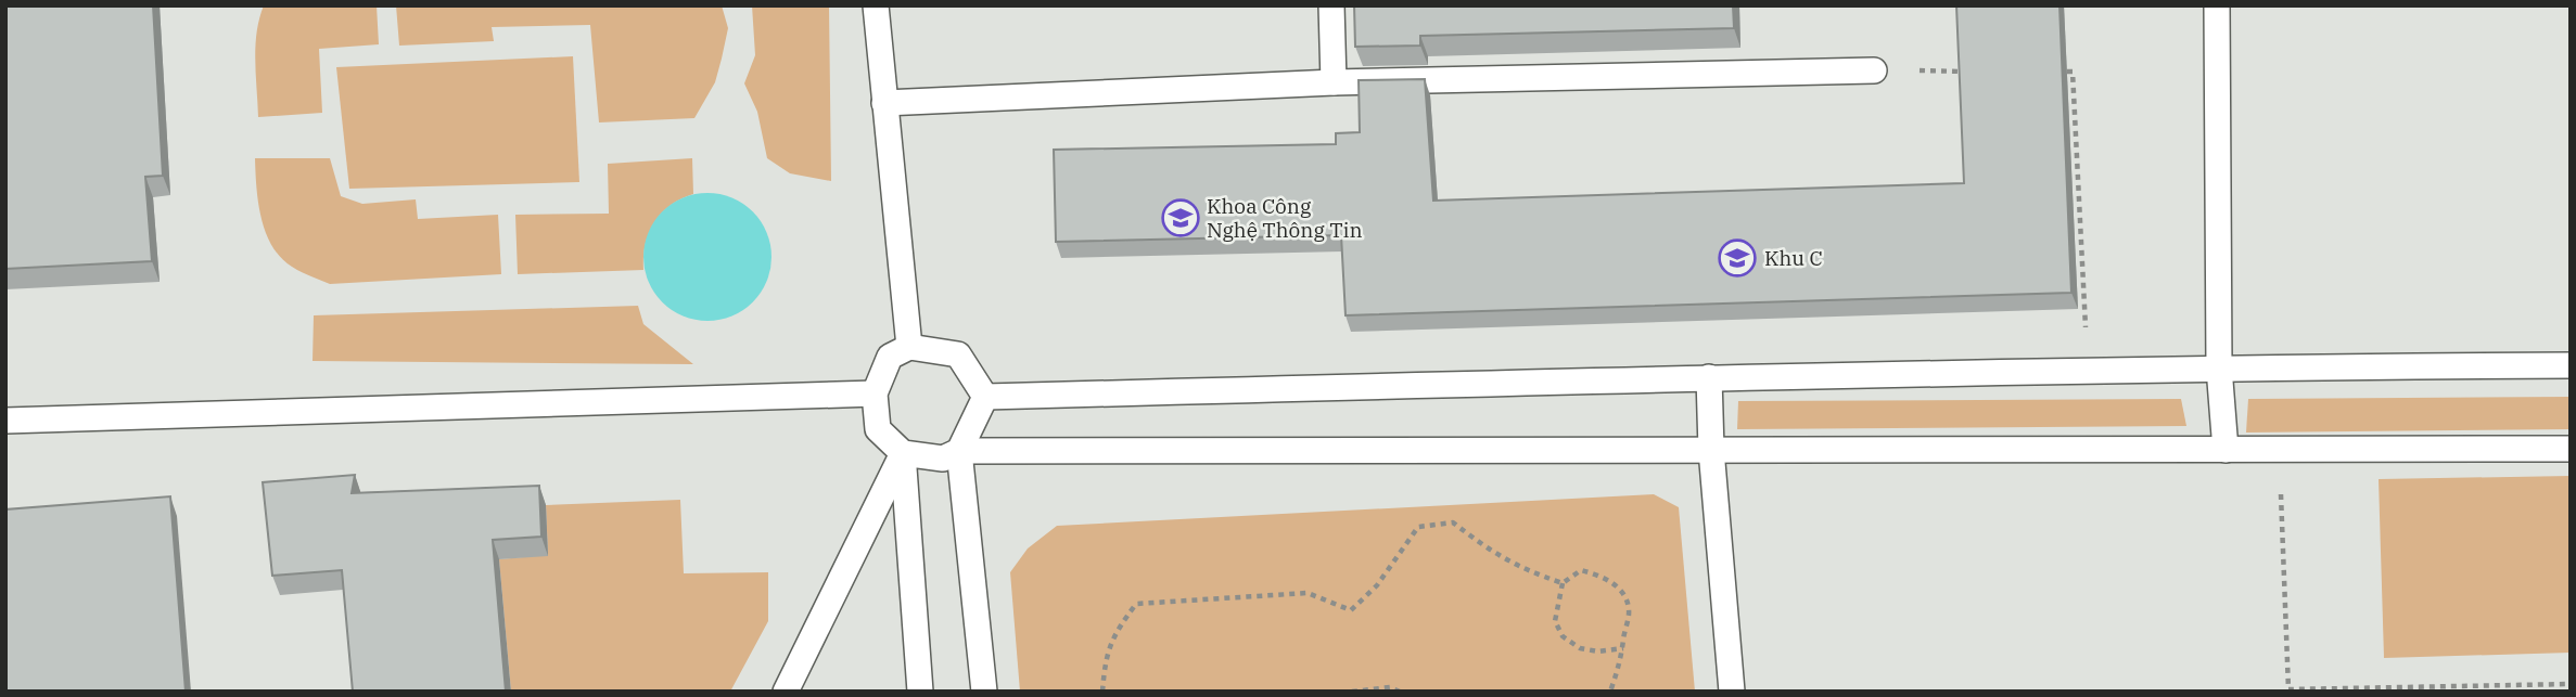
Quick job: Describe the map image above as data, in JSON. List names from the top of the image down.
{
  "places": {
    "school or university": ["Khoa Công Nghệ Thông Tin", "Khu C"]
  }
}
